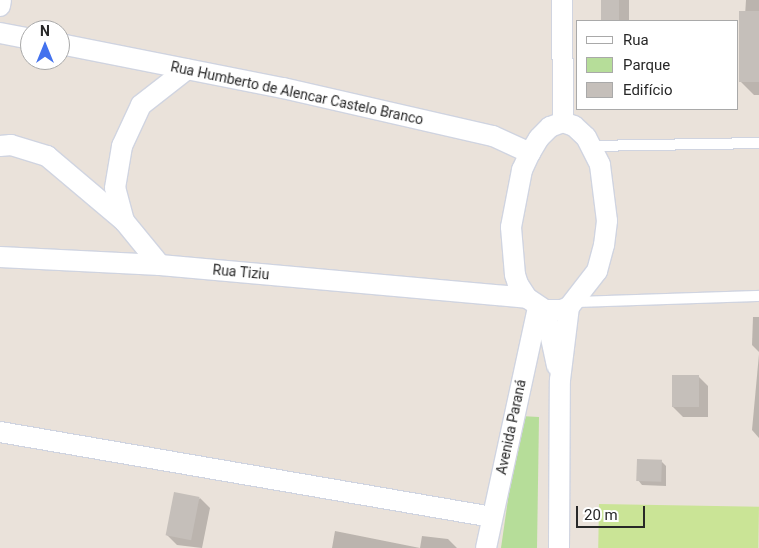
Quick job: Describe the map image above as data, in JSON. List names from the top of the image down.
{
  "streets": {
    "street": ["Rua Humberto de Alencar Castelo Branco", "Rua Tiziu", "Avenida Paraná"]
  },
  "crossings": [
    ["Rua Tiziu", "Avenida Paraná"]
  ],
  "legend": ["Rua", "Parque", "Edifício"],
  "scale_bar": "20 m",
  "north": "top"
}
